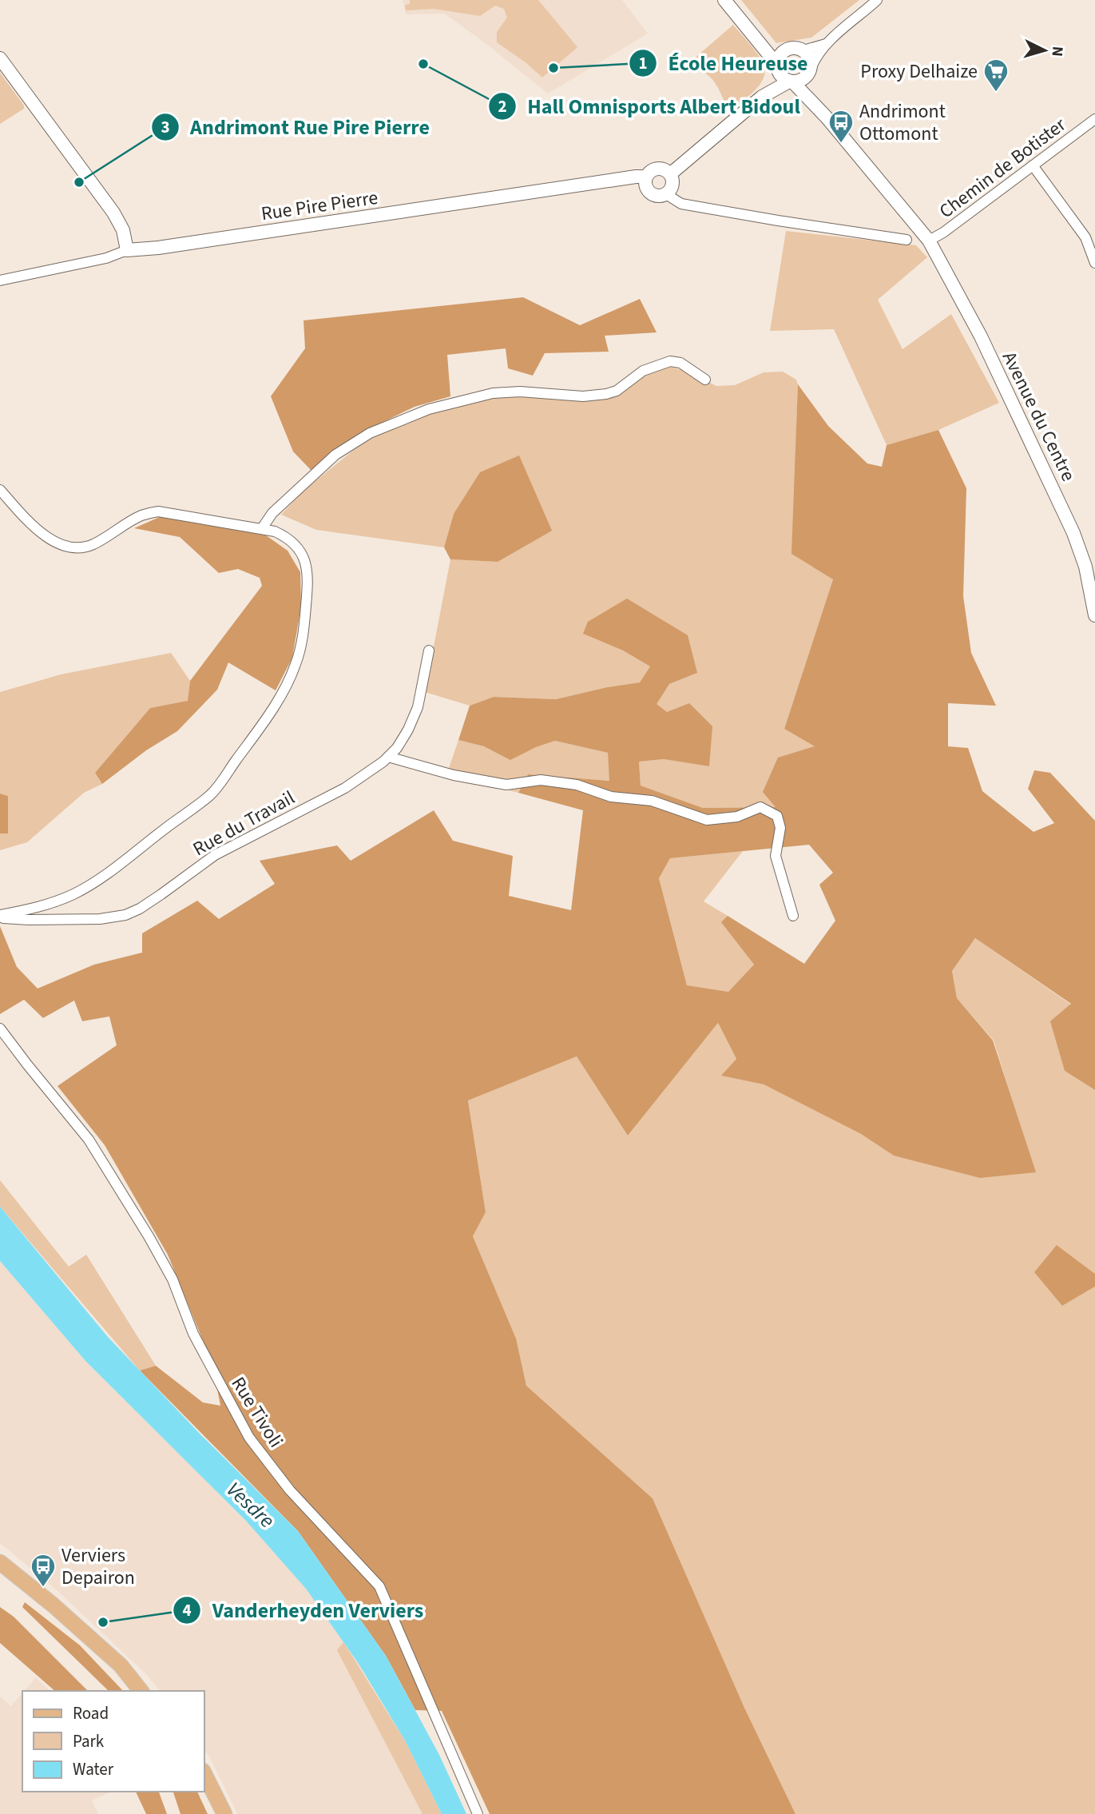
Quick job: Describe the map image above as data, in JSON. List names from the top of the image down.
{
  "streets": {
    "street": [
      "Chemin de Botister",
      "Rue Pire Pierre",
      "Avenue du Centre",
      "Rue du Travail",
      "Rue Tivoli"
    ]
  },
  "crossings": [
    ["Chemin de Botister", "Avenue du Centre"]
  ],
  "water": ["Vesdre"],
  "places": {
    "other": [
      "Hall Omnisports Albert Bidoul",
      "École Heureuse",
      "Andrimont Rue Pire Pierre",
      "Vanderheyden Verviers"
    ],
    "supermarket": ["Proxy Delhaize"],
    "bus stop": ["Andrimont Ottomont", "Verviers Depairon"]
  },
  "legend": ["Road", "Park", "Water"],
  "north": "right"
}
